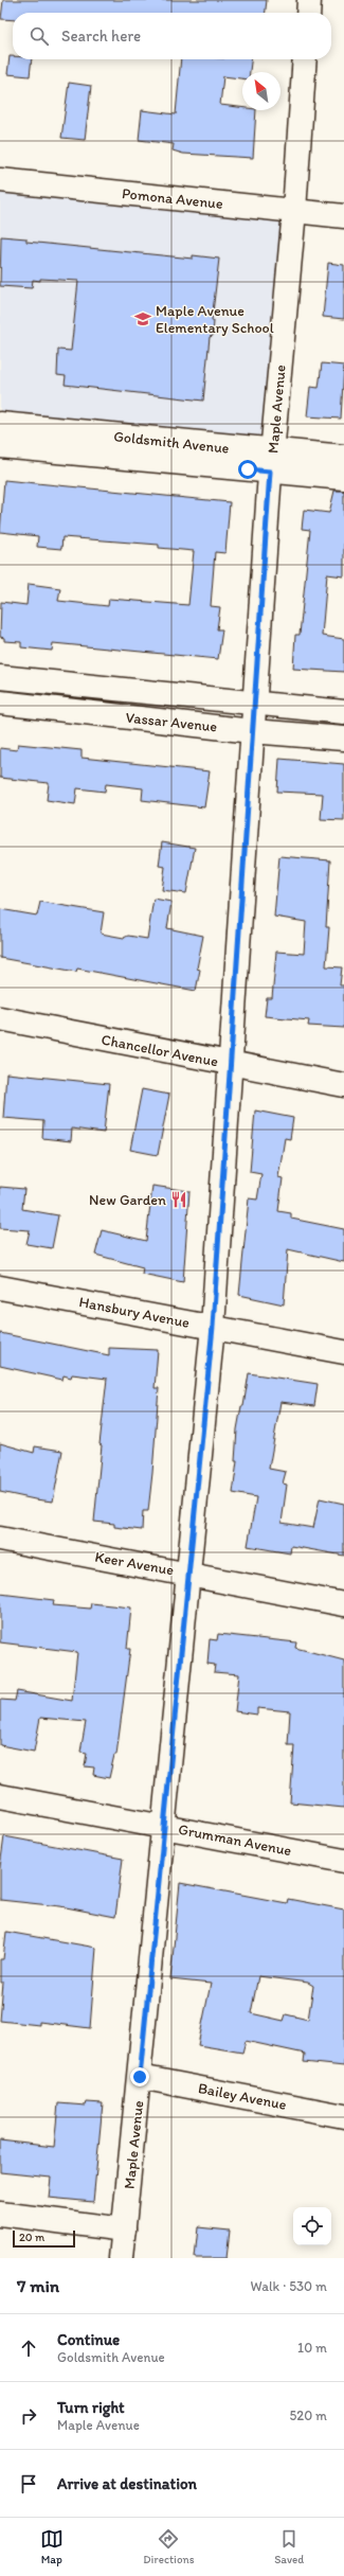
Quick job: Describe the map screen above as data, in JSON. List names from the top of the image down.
{
  "streets": {
    "street": [
      "Pomona Avenue",
      "Maple Avenue",
      "Goldsmith Avenue",
      "Vassar Avenue",
      "Chancellor Avenue",
      "Hansbury Avenue",
      "Keer Avenue",
      "Grumman Avenue",
      "Bailey Avenue"
    ]
  },
  "crossings": [
    ["Pomona Avenue", "Maple Avenue"],
    ["Maple Avenue", "Goldsmith Avenue"],
    ["Maple Avenue", "Vassar Avenue"],
    ["Maple Avenue", "Chancellor Avenue"],
    ["Maple Avenue", "Hansbury Avenue"],
    ["Maple Avenue", "Keer Avenue"],
    ["Maple Avenue", "Grumman Avenue"],
    ["Maple Avenue", "Bailey Avenue"]
  ],
  "places": {
    "school or university": ["Maple Avenue Elementary School"],
    "restaurant": ["New Garden"]
  },
  "scale_bar": "20 m",
  "north": "top left",
  "page": {
    "search": "Search here",
    "scale": "20 m",
    "heading": ["7 min", "Walk · 530 m"],
    "list": [
      ["Continue", "Goldsmith Avenue", "10 m"],
      ["Turn right", "Maple Avenue", "520 m"],
      "Arrive at destination"
    ],
    "nav": ["Map", "Directions", "Saved"]
  }
}
